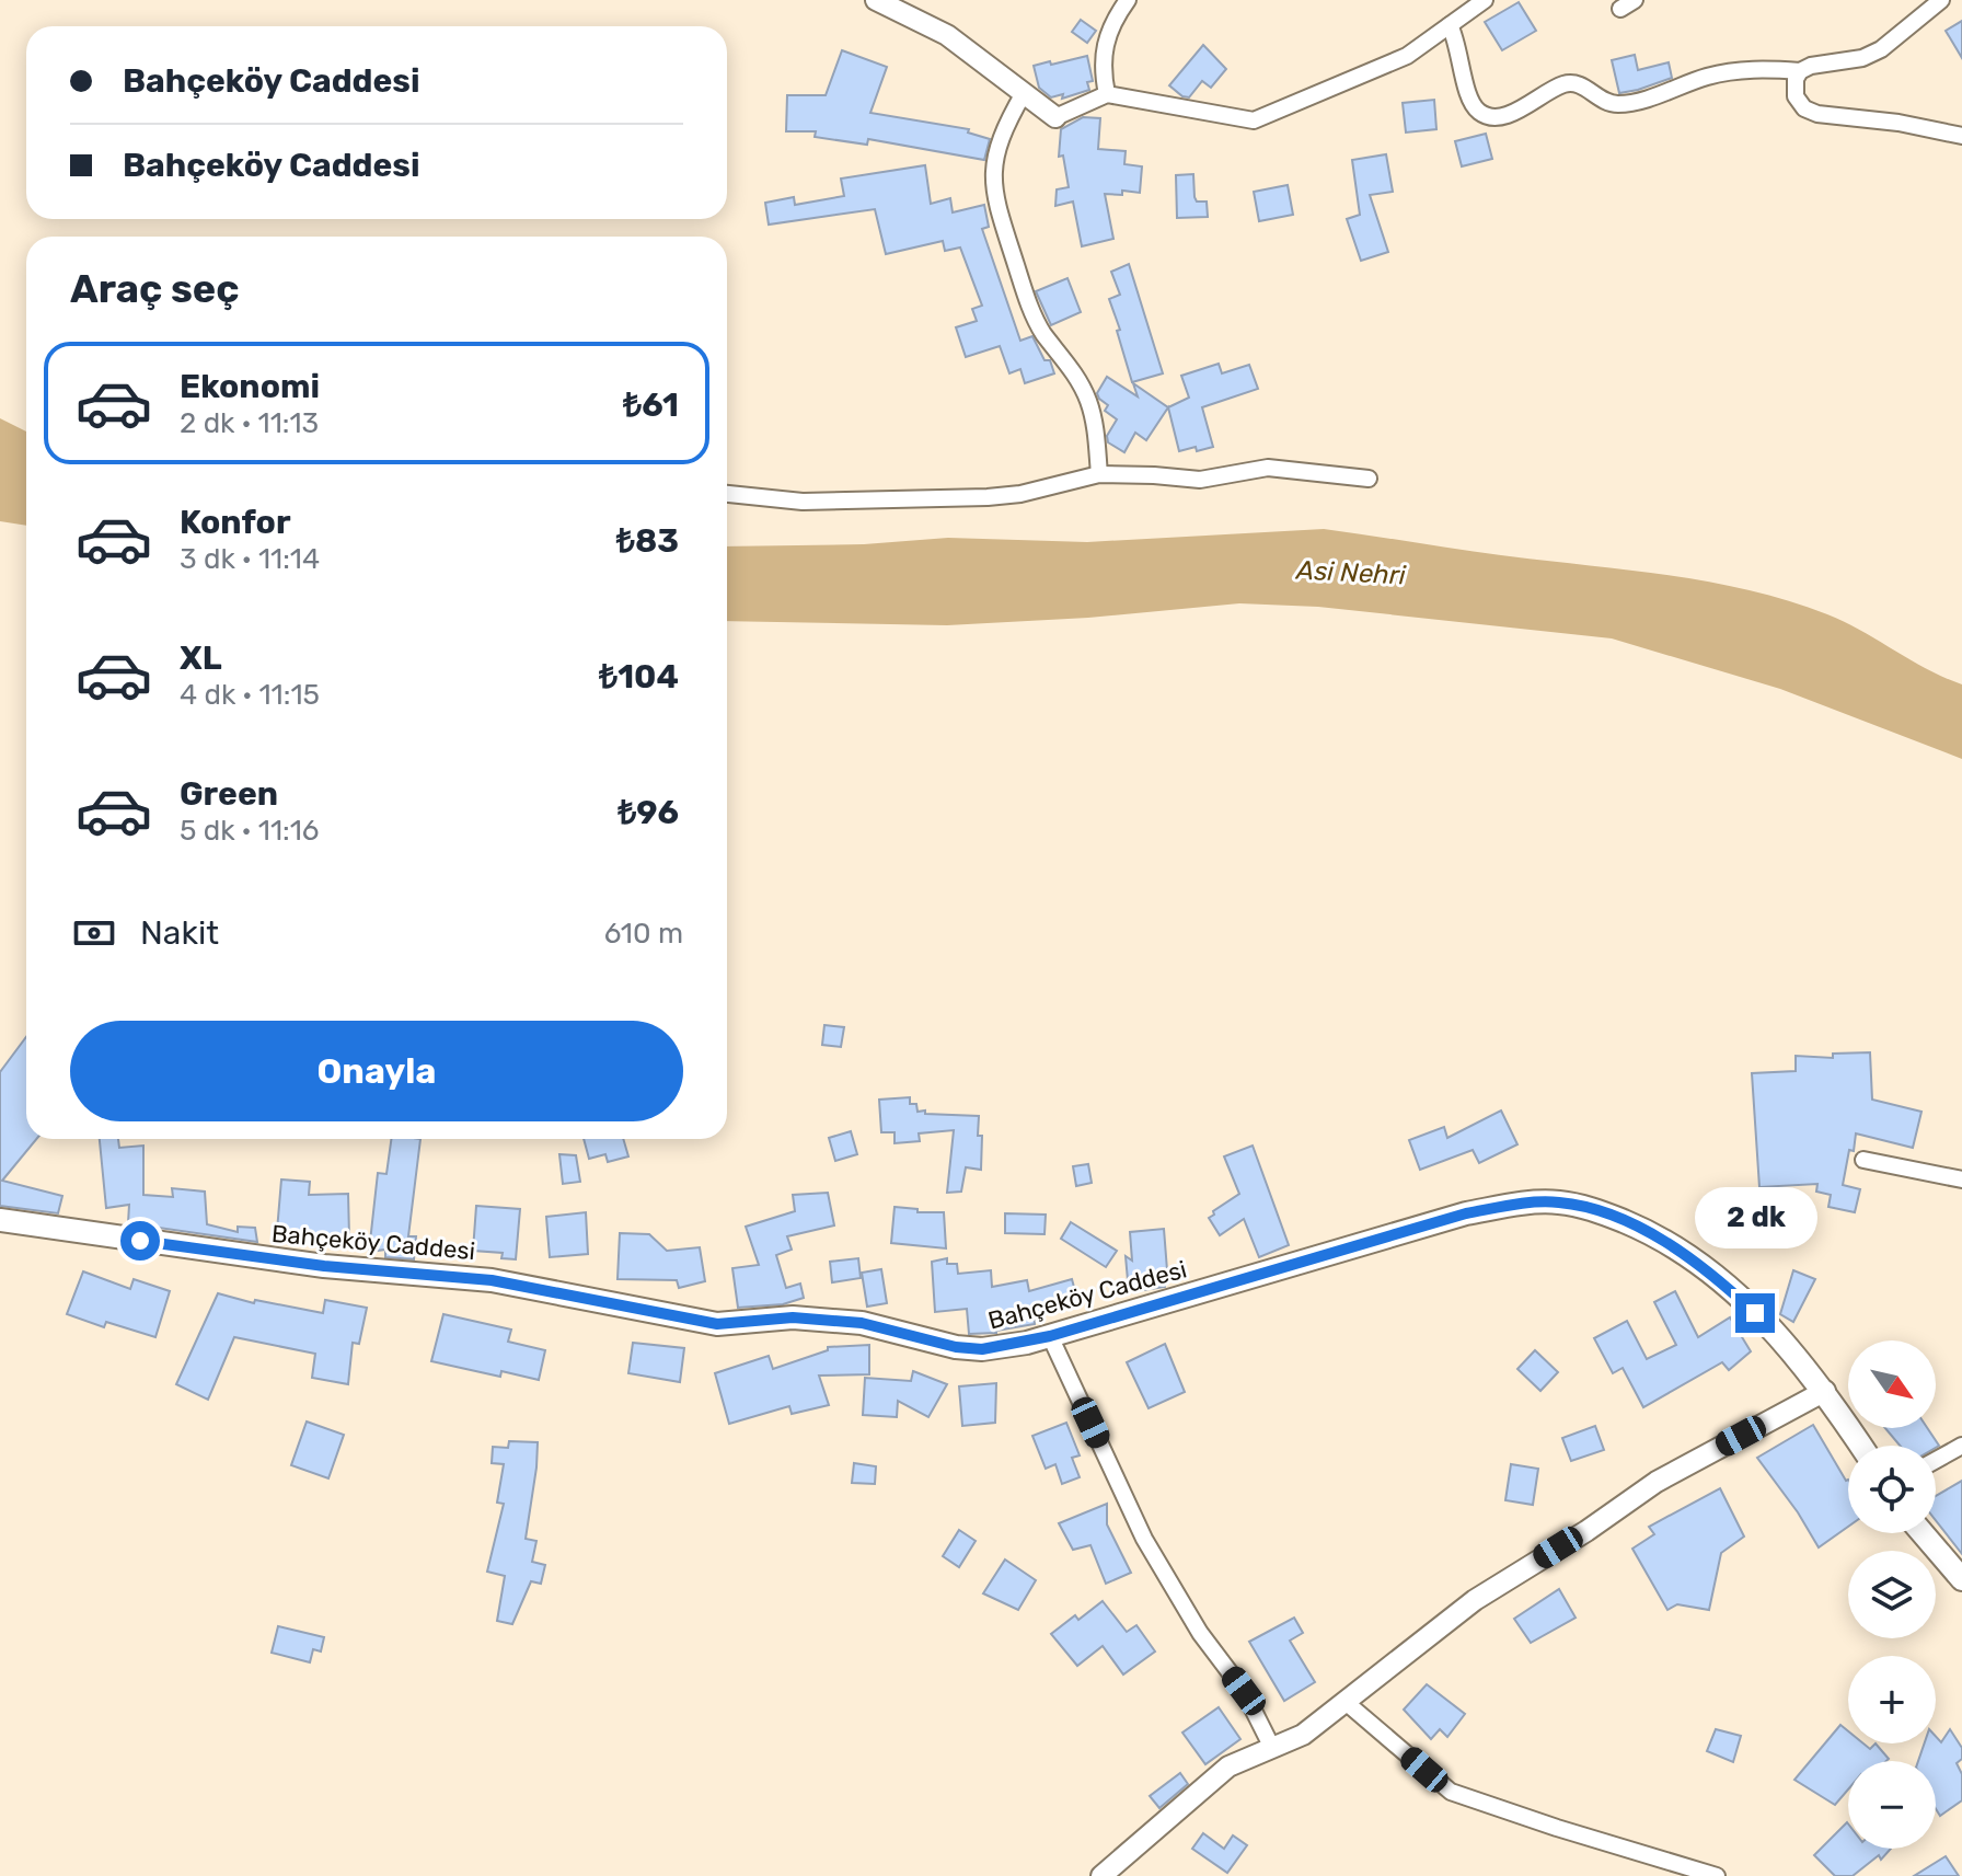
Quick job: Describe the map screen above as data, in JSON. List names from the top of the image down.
{
  "streets": {
    "main road": ["Bahçeköy Caddesi"]
  },
  "water": ["Asi Nehri"],
  "north": "bottom right",
  "page": {
    "banner": ["Bahçeköy Caddesi", "Bahçeköy Caddesi"],
    "heading": "Araç seç",
    "list": [
      {
        "name": "Ekonomi",
        "note": "2 dk · 11:13",
        "value": "₺61"
      },
      {
        "name": "Konfor",
        "note": "3 dk · 11:14",
        "value": "₺83"
      },
      {
        "name": "XL",
        "note": "4 dk · 11:15",
        "value": "₺104"
      },
      {
        "name": "Green",
        "note": "5 dk · 11:16",
        "value": "₺96"
      }
    ],
    "pay": ["Nakit", "610 m"],
    "buttons": "Onayla",
    "bubble": "2 dk",
    "map_buttons": ["+", "−"]
  }
}
